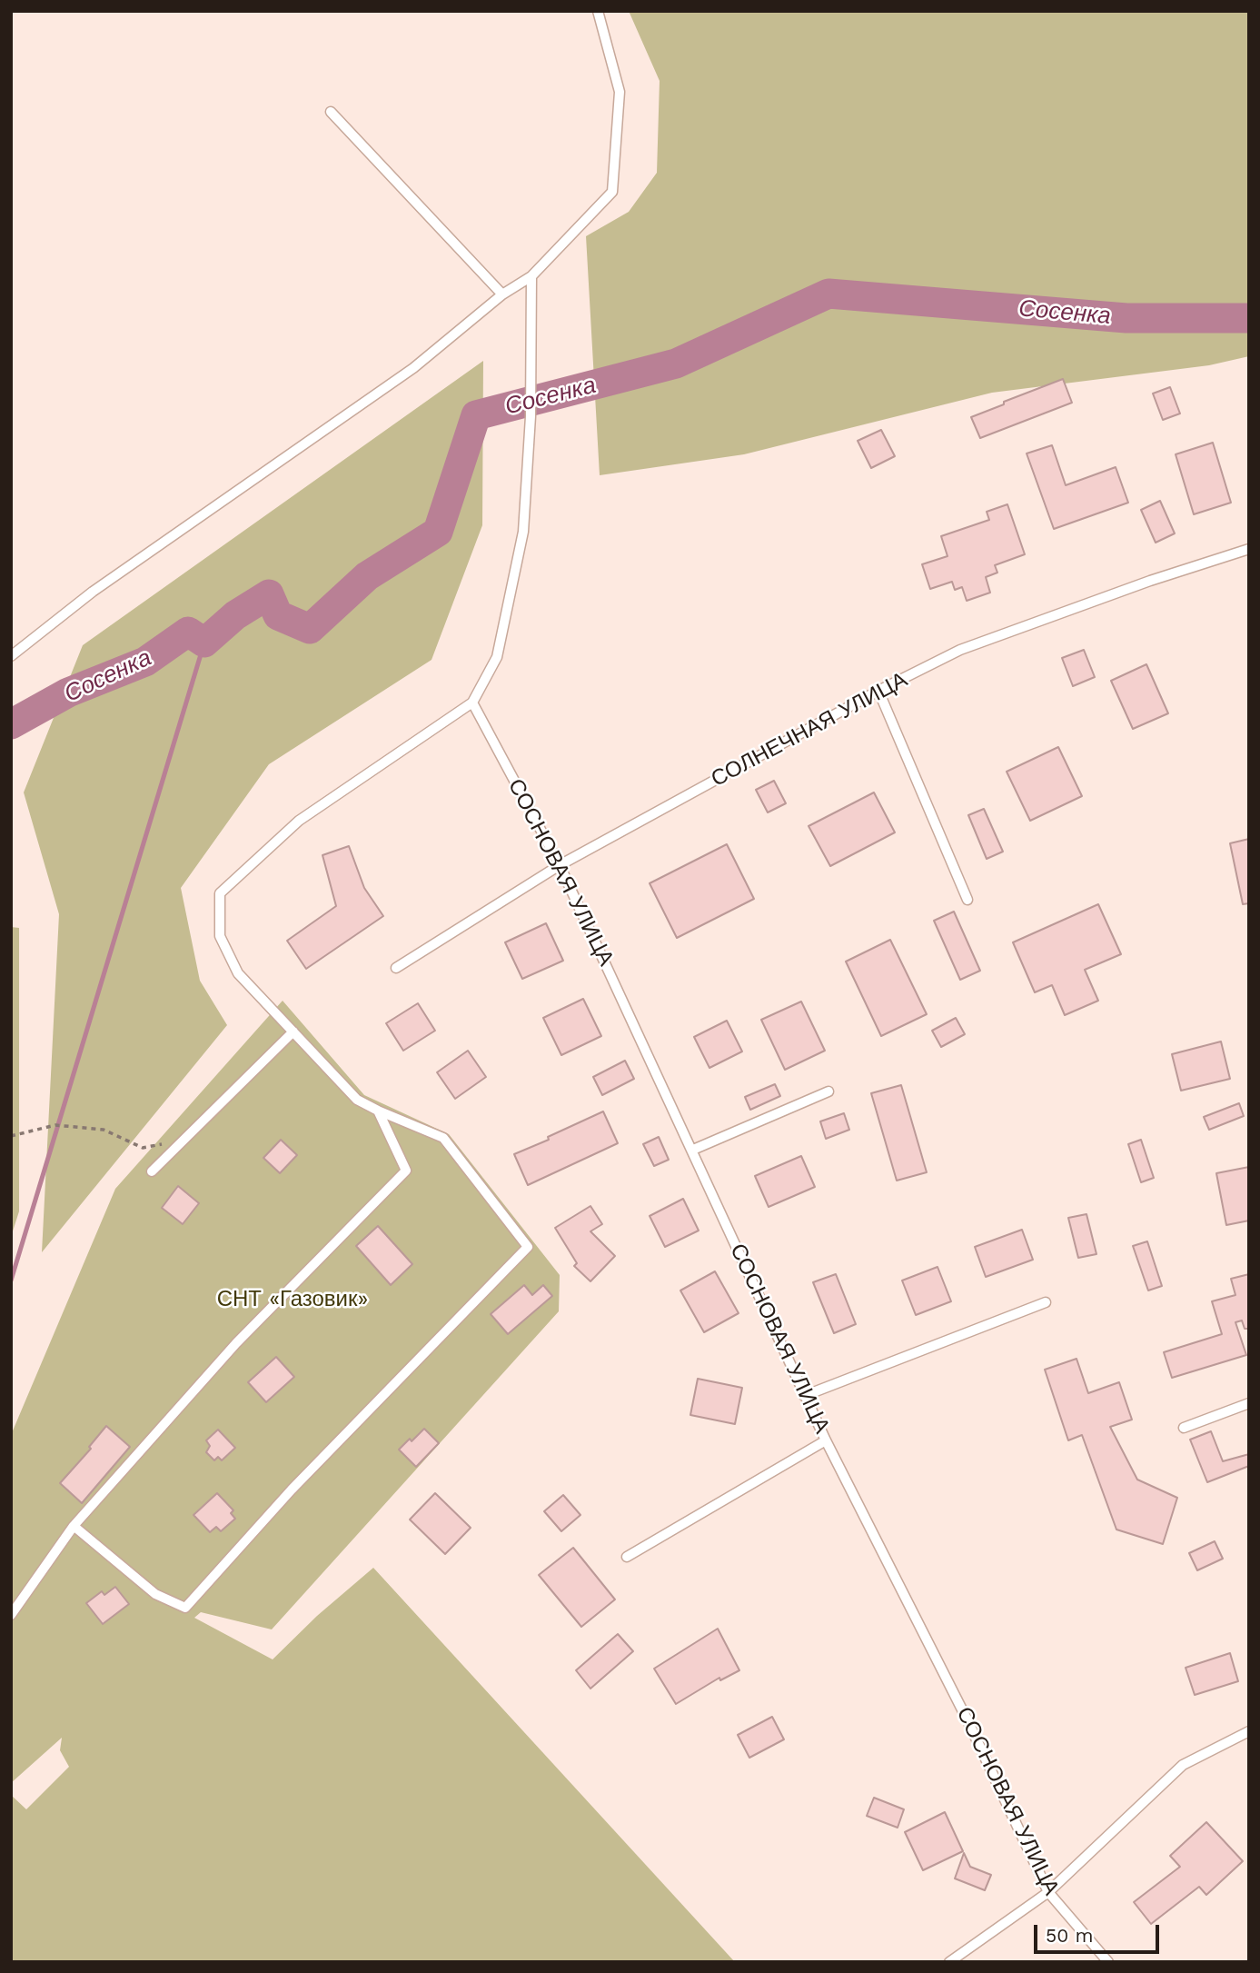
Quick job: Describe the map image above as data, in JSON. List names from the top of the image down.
{
  "streets": {
    "lane": ["СОЛНЕЧНАЯ УЛИЦА", "СОСНОВАЯ УЛИЦА"]
  },
  "crossings": [
    ["СОЛНЕЧНАЯ УЛИЦА", "СОСНОВАЯ УЛИЦА"]
  ],
  "water": ["Сосенка"],
  "parks": ["СНТ «Газовик»"],
  "scale_bar": "50 m"
}
